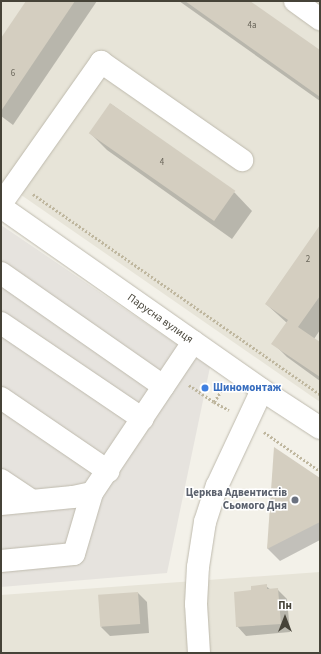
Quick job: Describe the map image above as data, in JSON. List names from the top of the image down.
{
  "streets": {
    "street": ["Парусна вулиця"]
  },
  "places": ["Шиномонтаж", "Церква Адвентистів Сьомого Дня"],
  "house_numbers": [
    "4а",
    "6",
    "4",
    "2"
  ],
  "north": "top"
}
